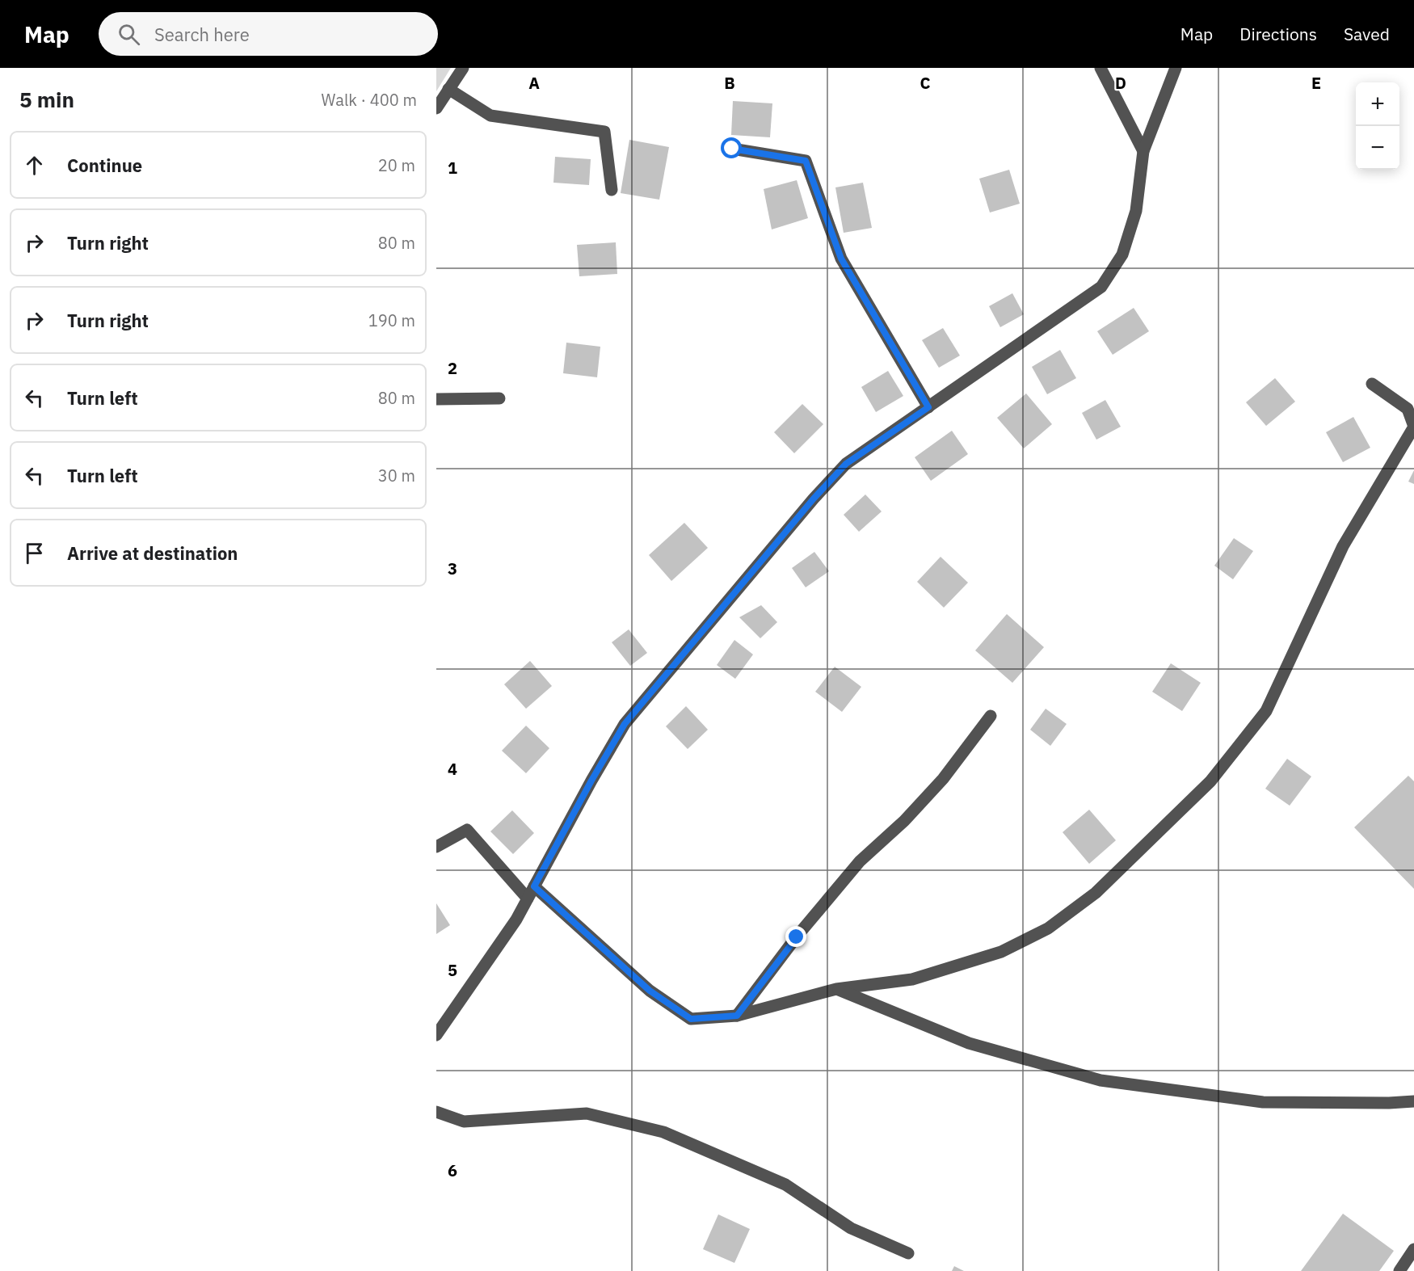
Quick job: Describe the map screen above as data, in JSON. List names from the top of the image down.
{
  "page": {
    "header": "Map",
    "search": "Search here",
    "nav": ["Map", "Directions", "Saved"],
    "heading": ["5 min", "Walk · 400 m"],
    "map_buttons": ["+", "−"],
    "list": [
      ["Continue", "20 m"],
      ["Turn right", "80 m"],
      ["Turn right", "190 m"],
      ["Turn left", "80 m"],
      ["Turn left", "30 m"],
      "Arrive at destination"
    ]
  },
  "grid": {
    "columns": [
      "A",
      "B",
      "C",
      "D",
      "E"
    ],
    "rows": [
      "1",
      "2",
      "3",
      "4",
      "5",
      "6"
    ]
  }
}
